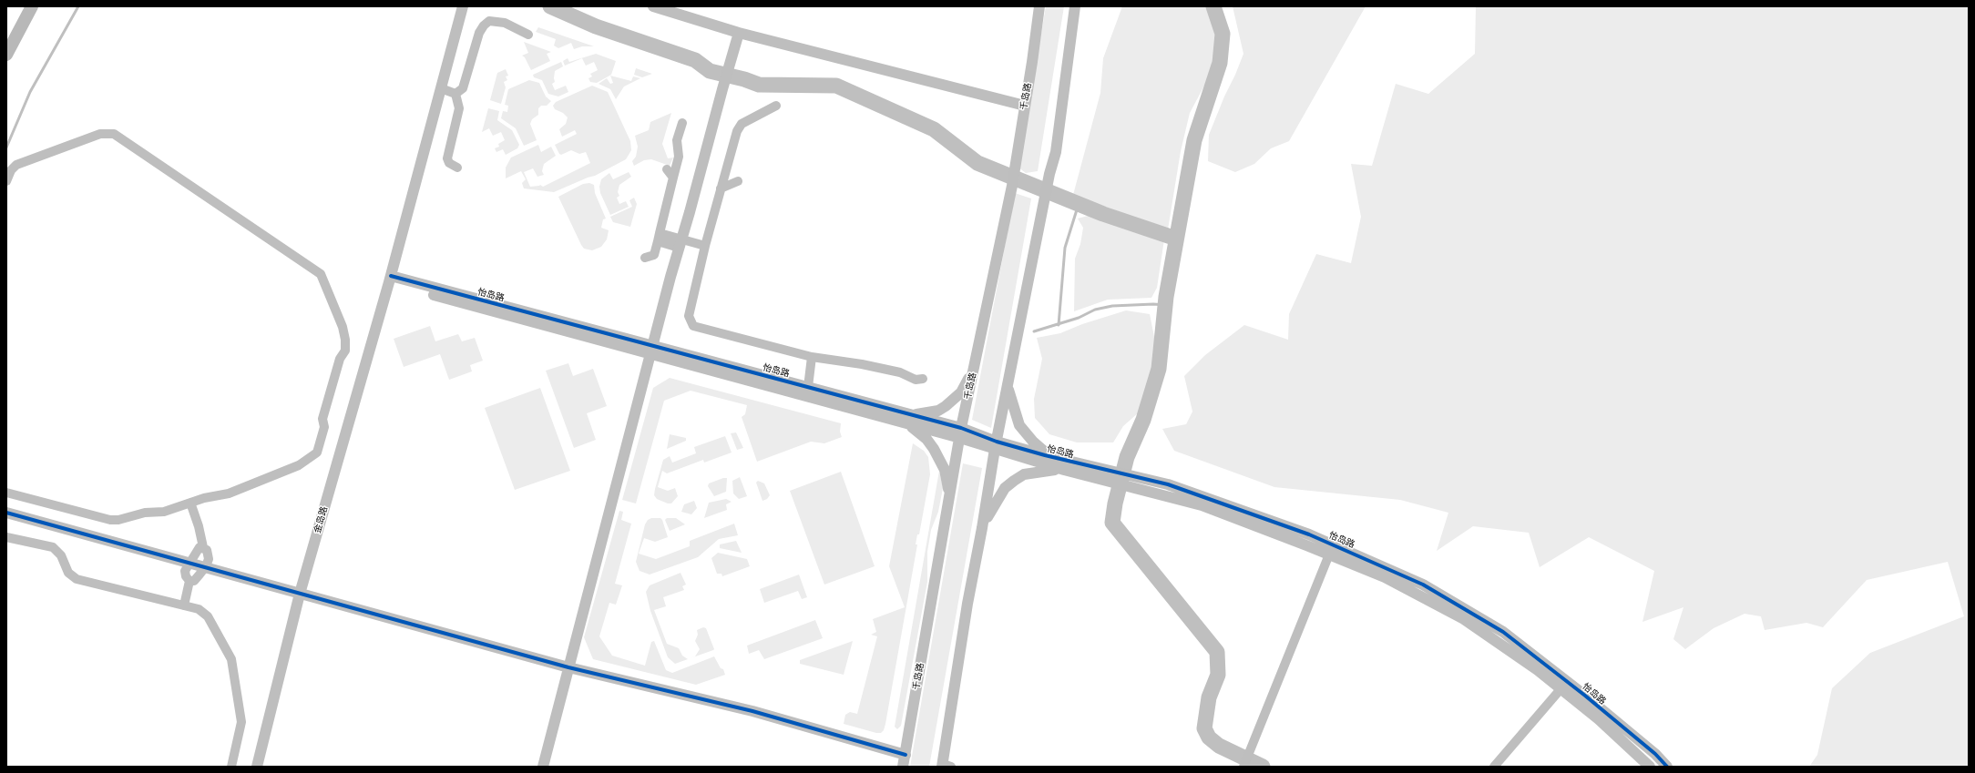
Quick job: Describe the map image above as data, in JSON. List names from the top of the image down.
{
  "streets": {
    "street": ["千岛路", "怡岛路", "金岛路"]
  },
  "crossings": [
    ["千岛路", "怡岛路"]
  ]
}
